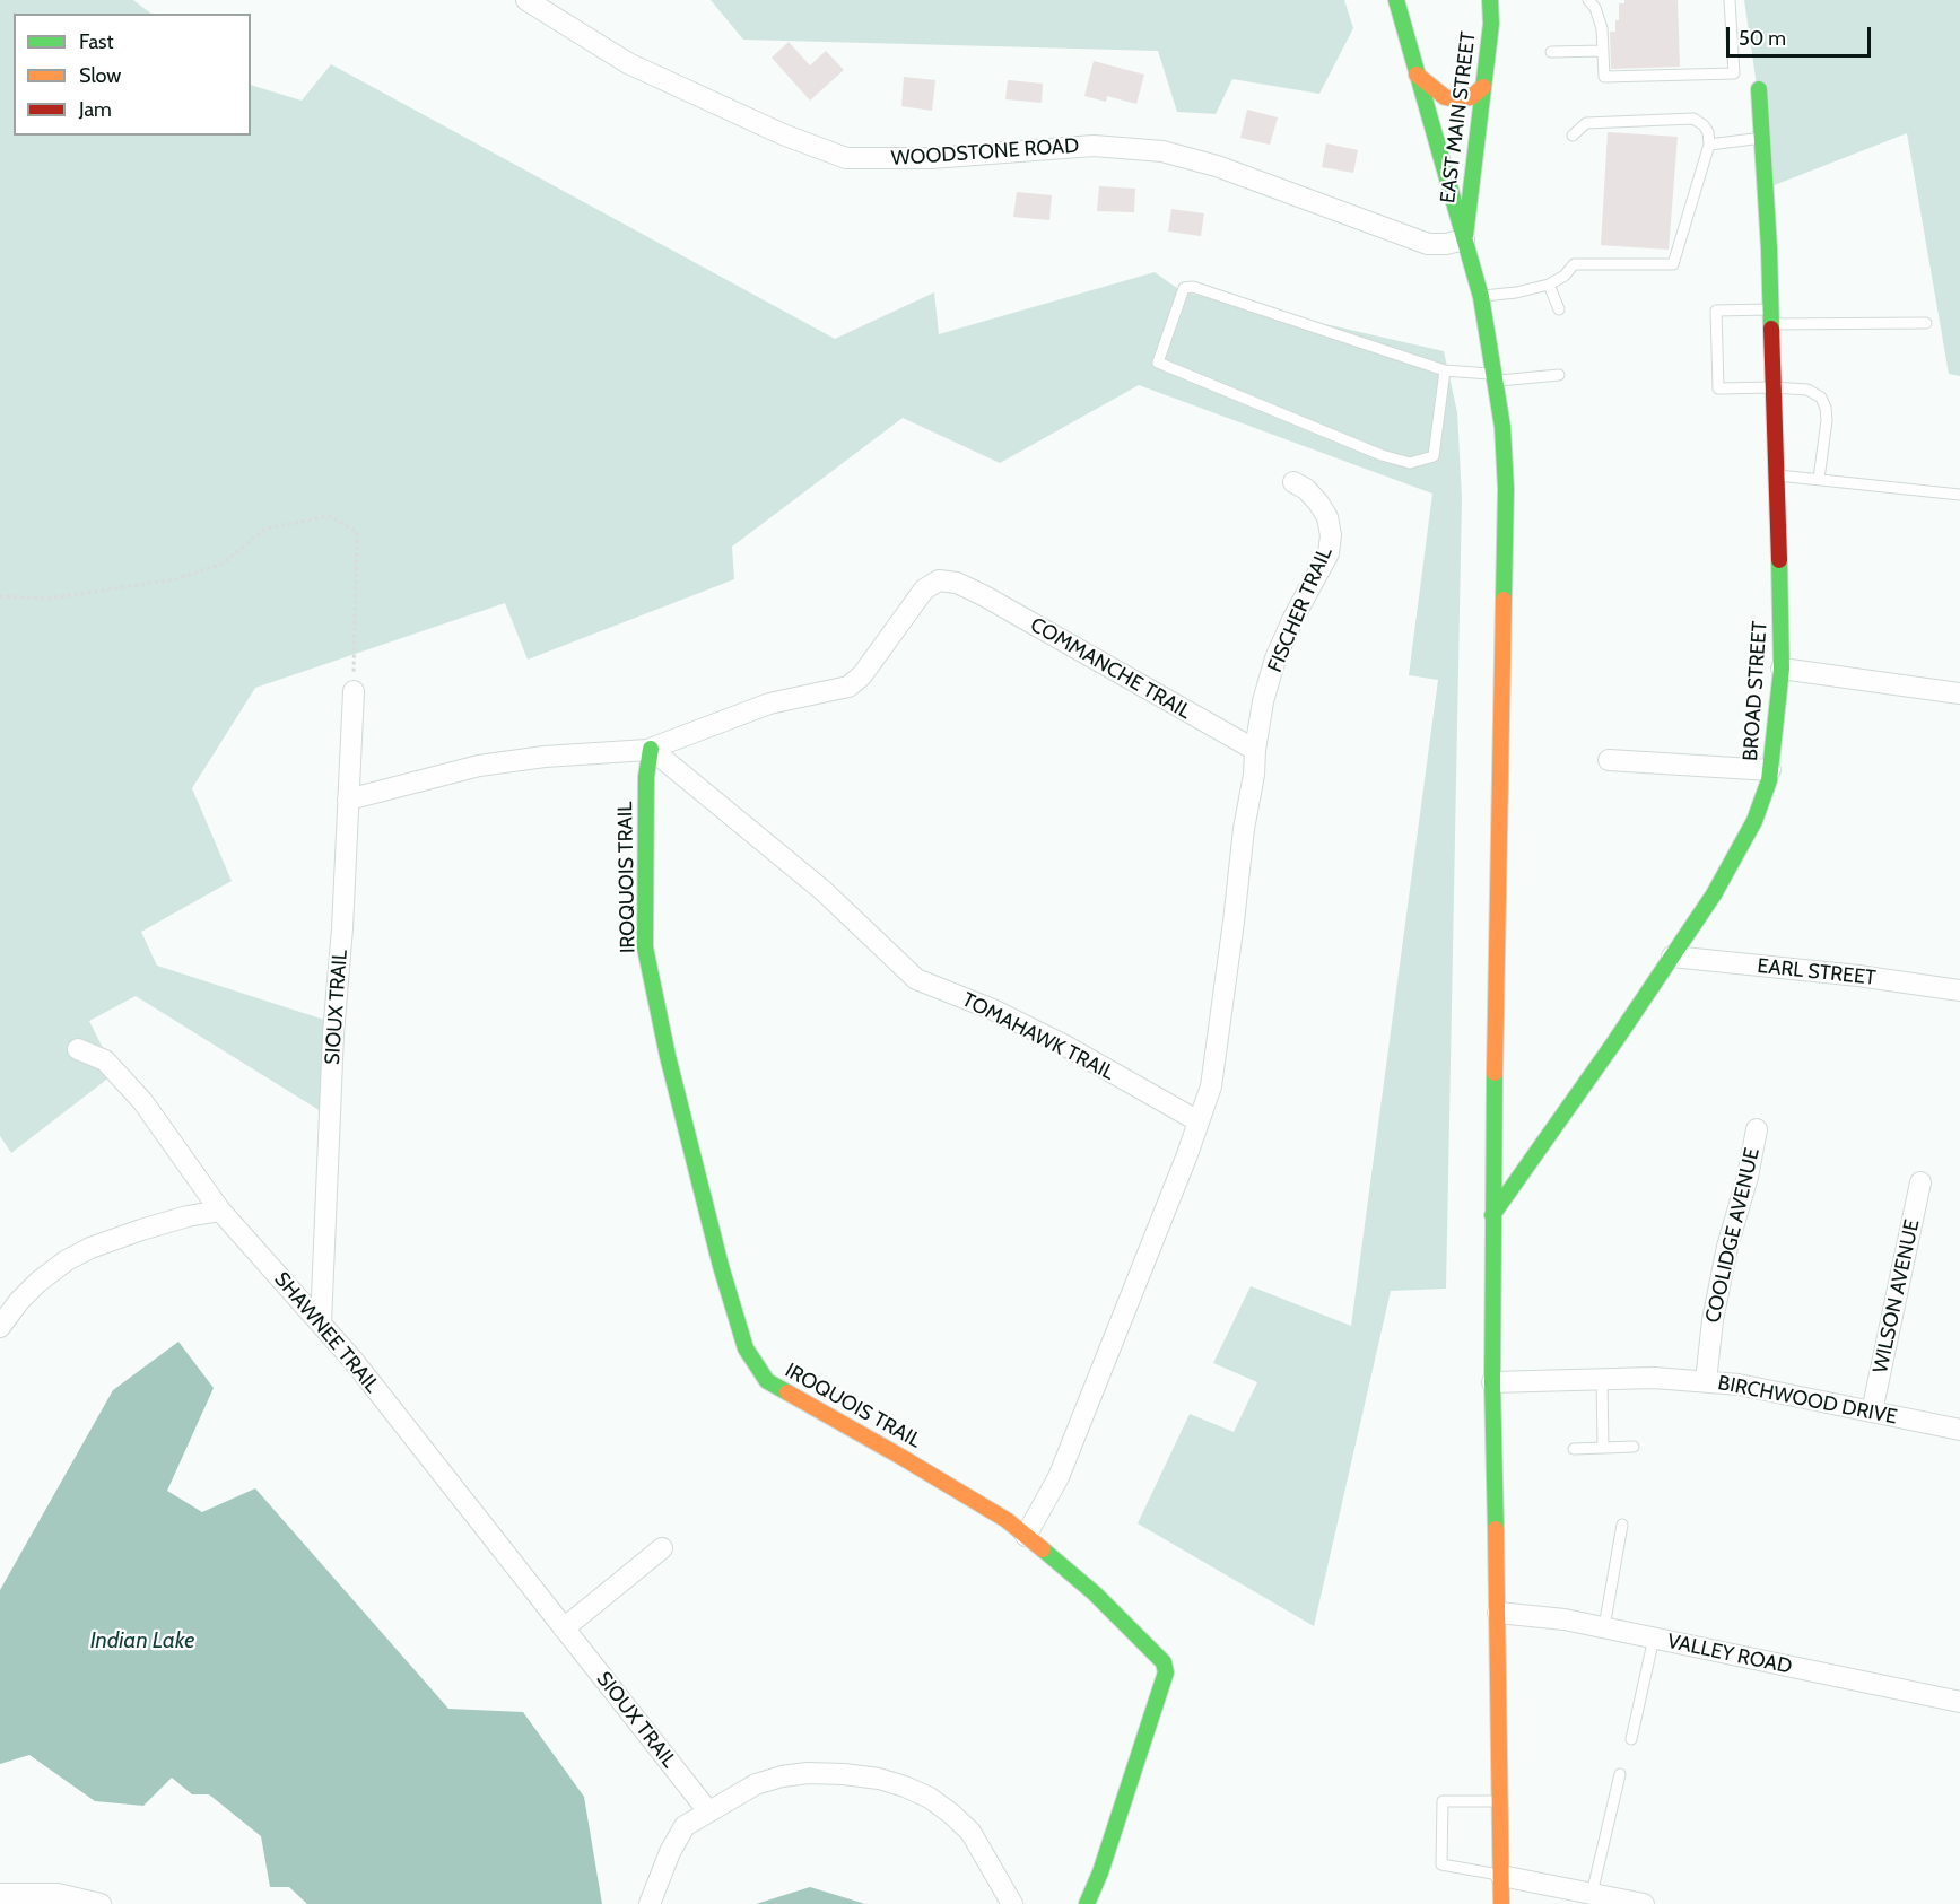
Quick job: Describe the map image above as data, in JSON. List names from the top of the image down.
{
  "streets": {
    "street": [
      "EAST MAIN STREET",
      "WOODSTONE ROAD",
      "FISCHER TRAIL",
      "COMMANCHE TRAIL",
      "BROAD STREET",
      "IROQUOIS TRAIL",
      "EARL STREET",
      "SIOUX TRAIL",
      "TOMAHAWK TRAIL",
      "COOLIDGE AVENUE",
      "WILSON AVENUE",
      "SHAWNEE TRAIL",
      "BIRCHWOOD DRIVE",
      "VALLEY ROAD"
    ]
  },
  "crossings": [
    ["EAST MAIN STREET", "WOODSTONE ROAD"],
    ["FISCHER TRAIL", "COMMANCHE TRAIL"],
    ["COMMANCHE TRAIL", "IROQUOIS TRAIL"],
    ["COMMANCHE TRAIL", "TOMAHAWK TRAIL"],
    ["BROAD STREET", "EARL STREET"],
    ["IROQUOIS TRAIL", "TOMAHAWK TRAIL"],
    ["SIOUX TRAIL", "SHAWNEE TRAIL"],
    ["COOLIDGE AVENUE", "BIRCHWOOD DRIVE"],
    ["WILSON AVENUE", "BIRCHWOOD DRIVE"]
  ],
  "water": ["Indian Lake"],
  "legend": ["Fast", "Slow", "Jam"],
  "scale_bar": "50 m"
}
